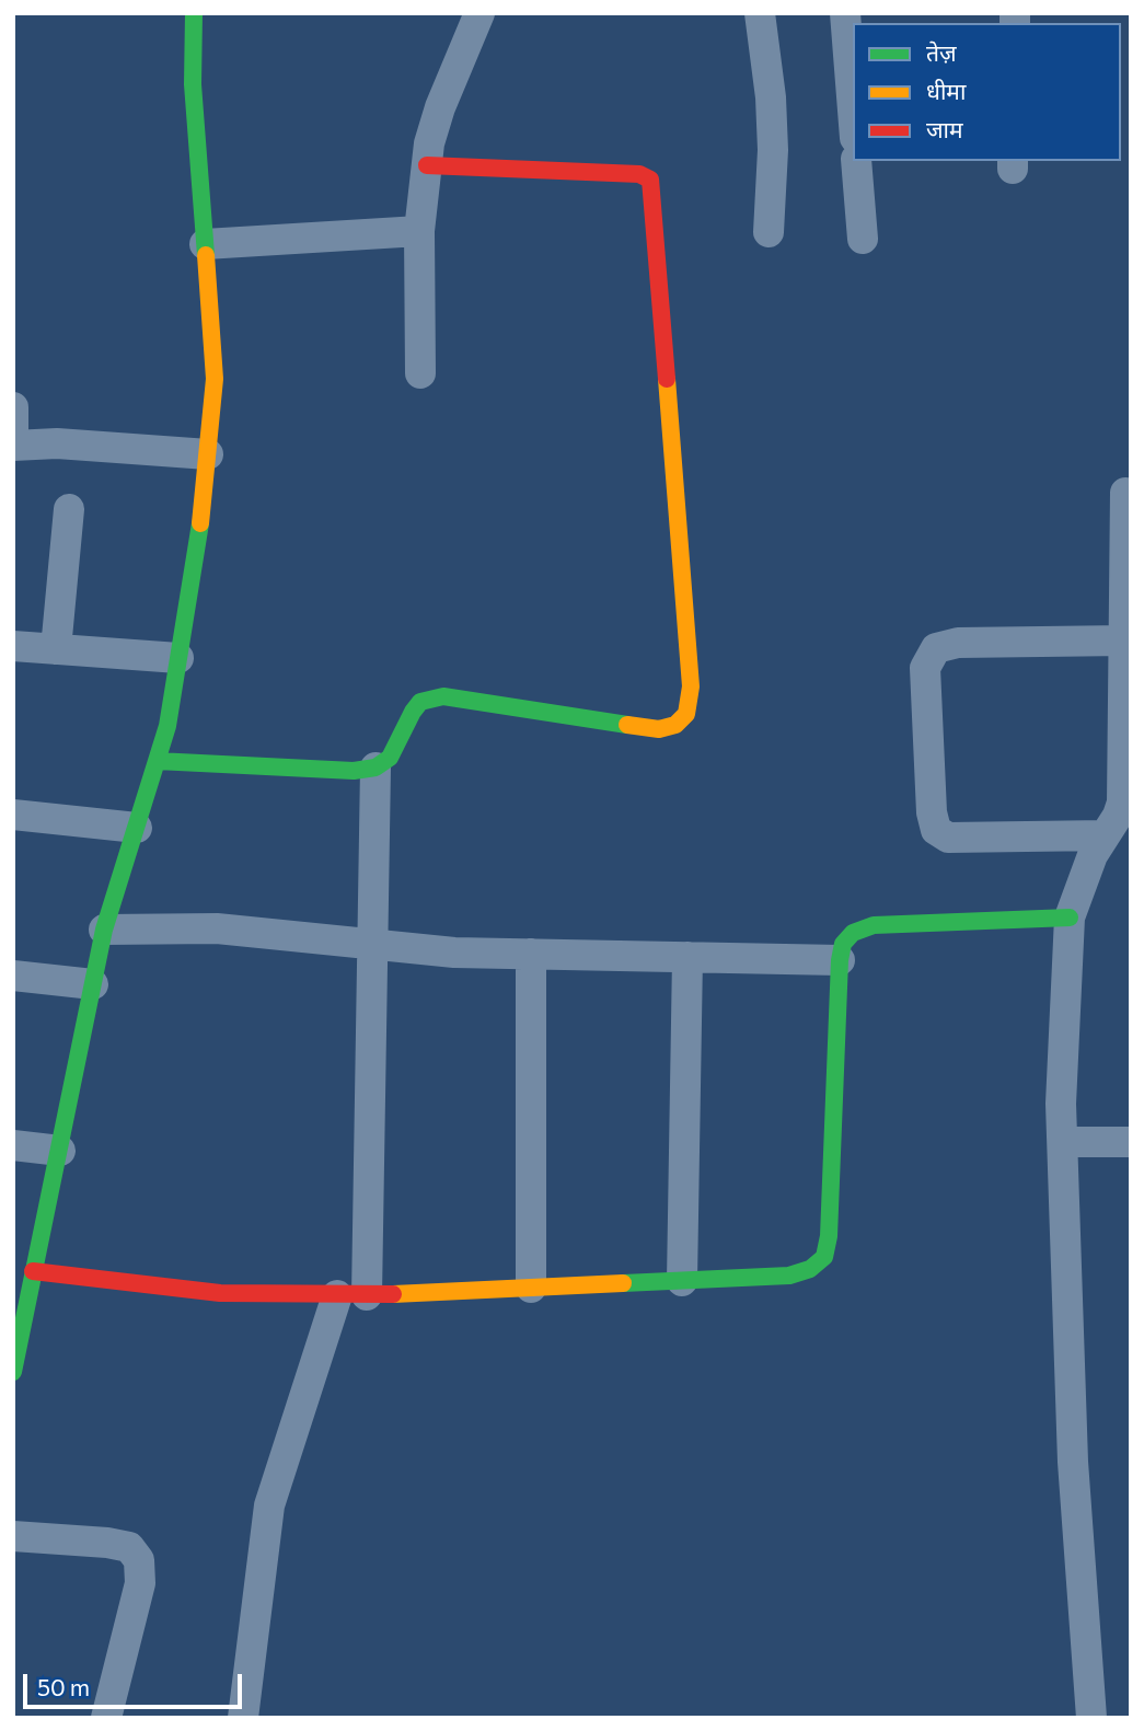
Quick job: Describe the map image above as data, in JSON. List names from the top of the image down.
{
  "legend": ["तेज़", "धीमा", "जाम"],
  "scale_bar": "50 m"
}
